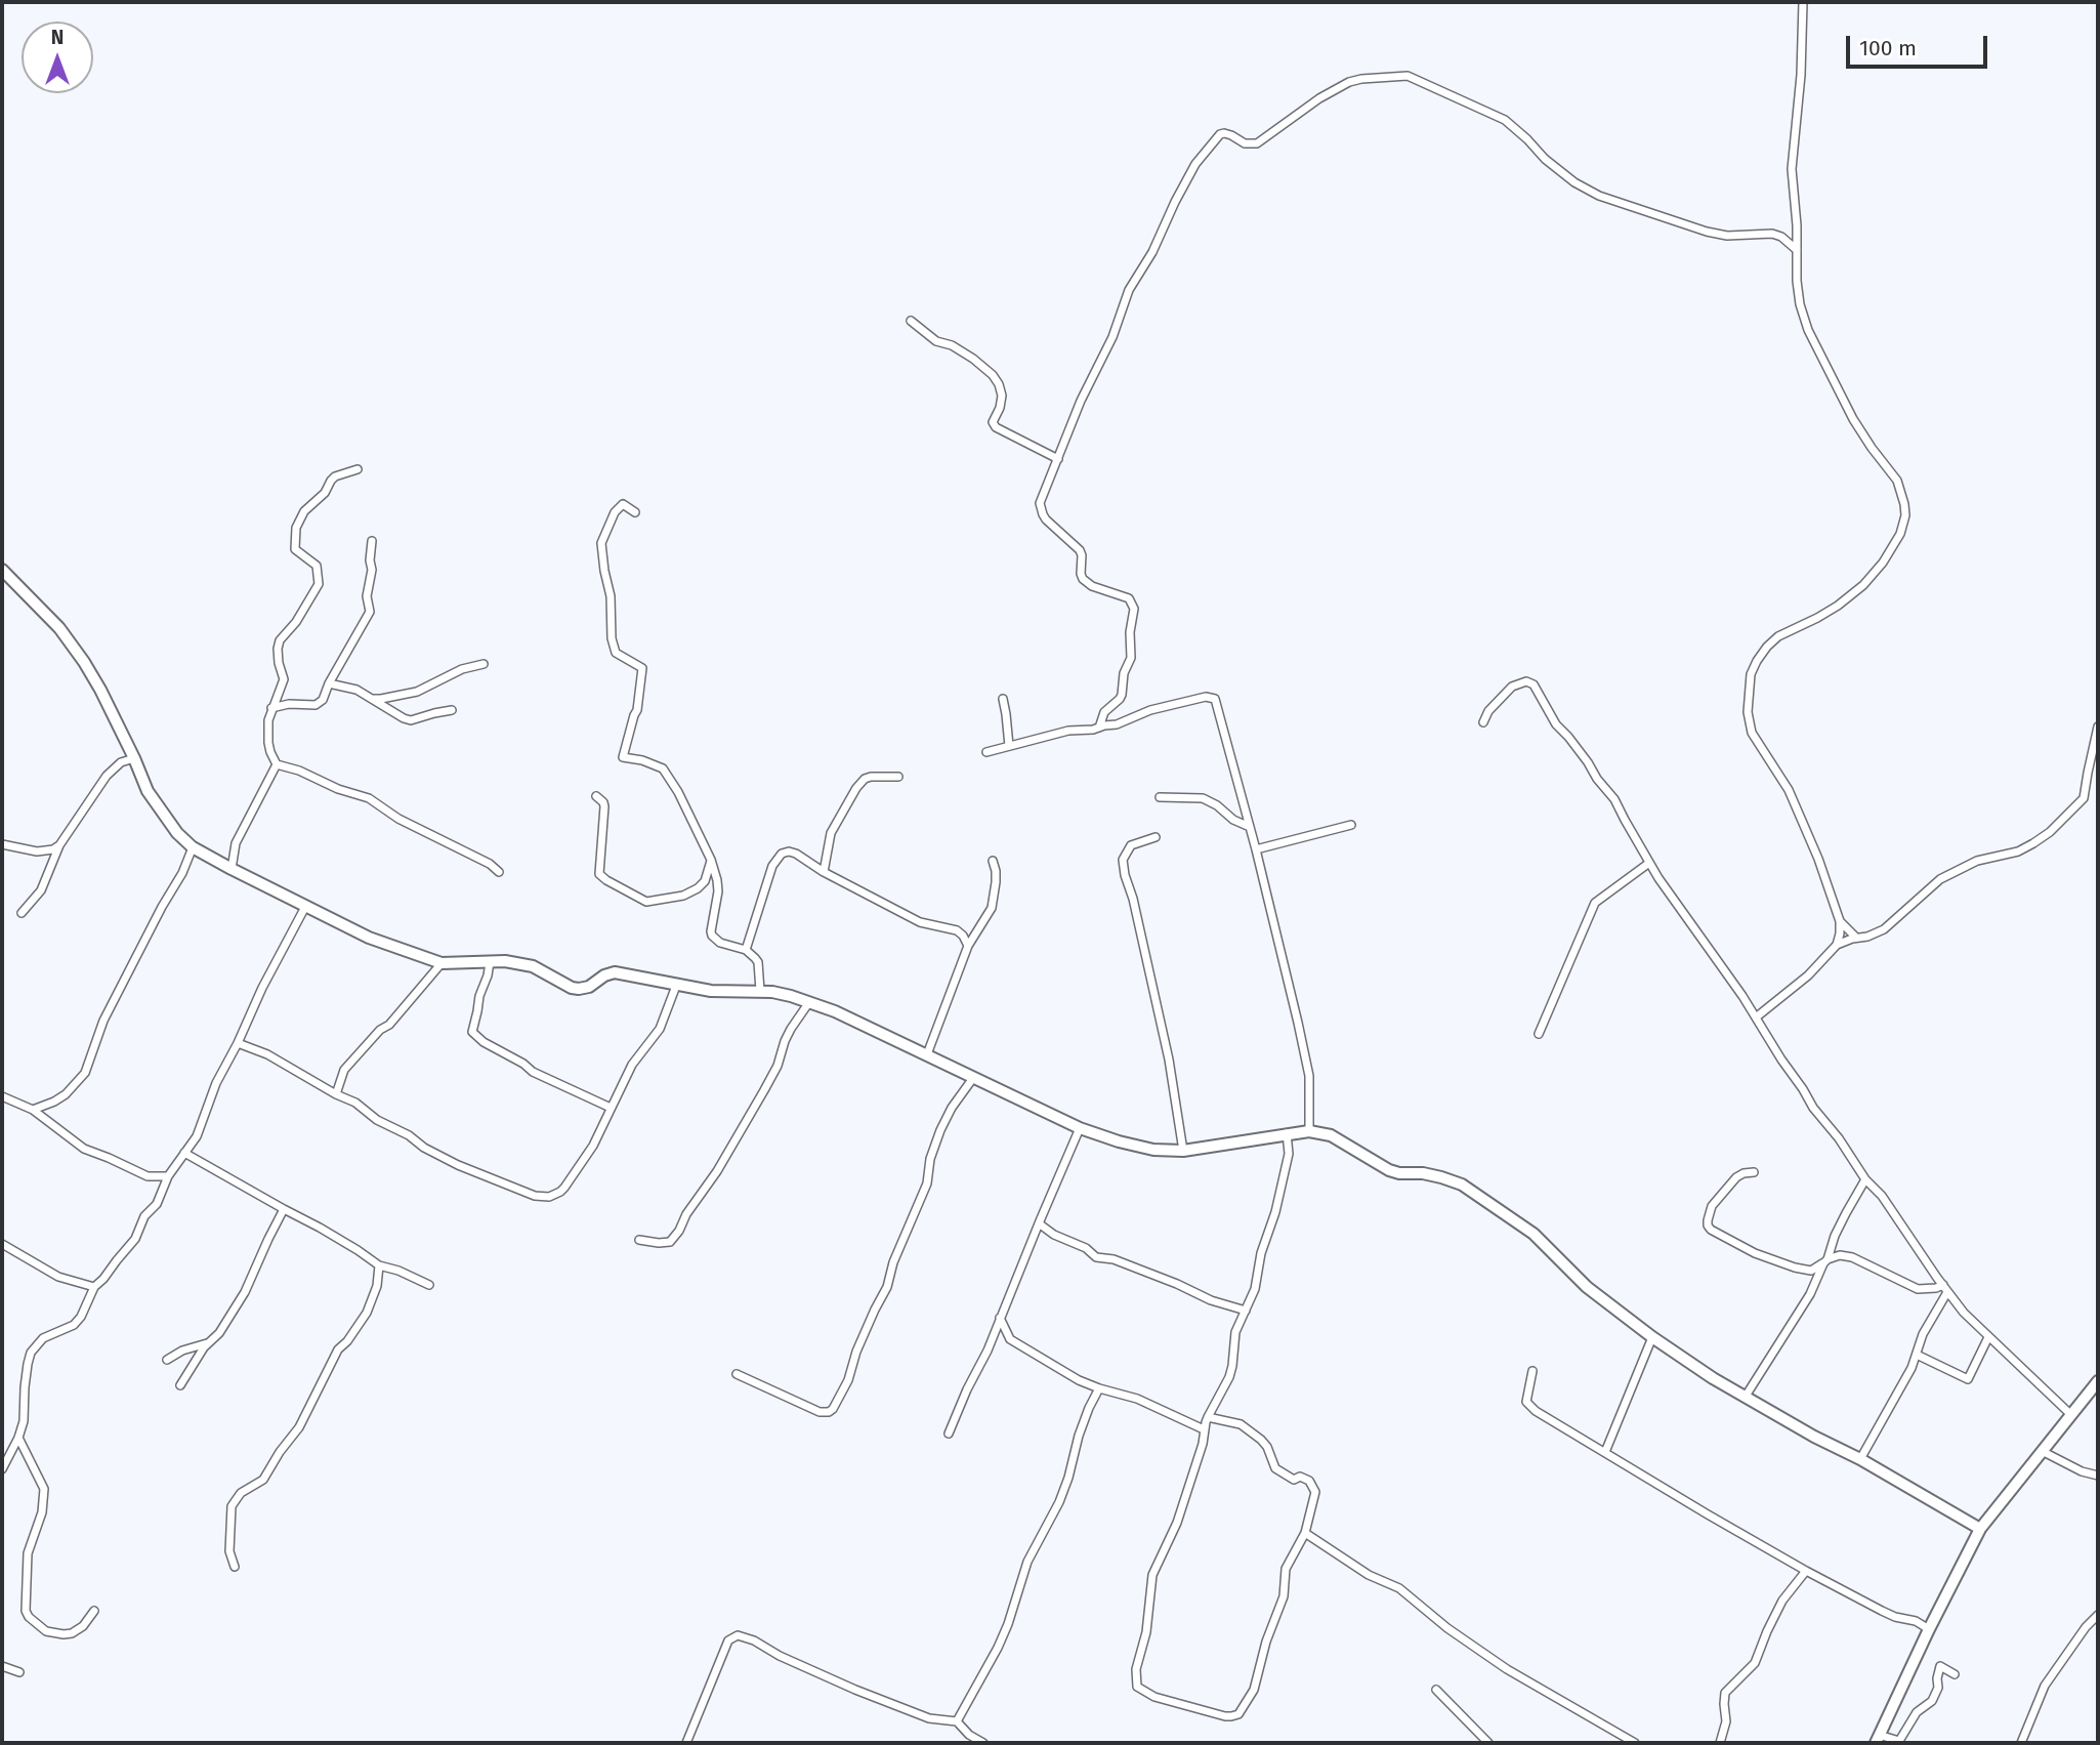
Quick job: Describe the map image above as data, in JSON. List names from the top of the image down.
{
  "scale_bar": "100 m",
  "north": "top"
}
